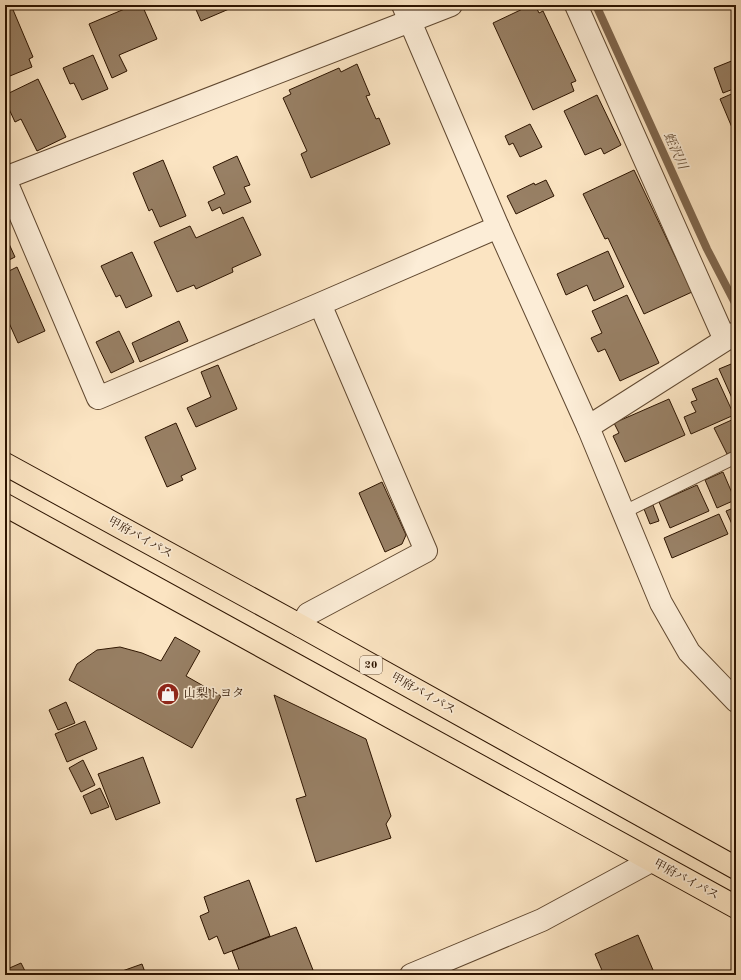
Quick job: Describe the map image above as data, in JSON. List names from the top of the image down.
{
  "streets": {
    "highway": ["甲府バイパス", "20"]
  },
  "water": ["蛭沢川"],
  "places": {
    "shop": ["山梨トヨタ"]
  }
}
